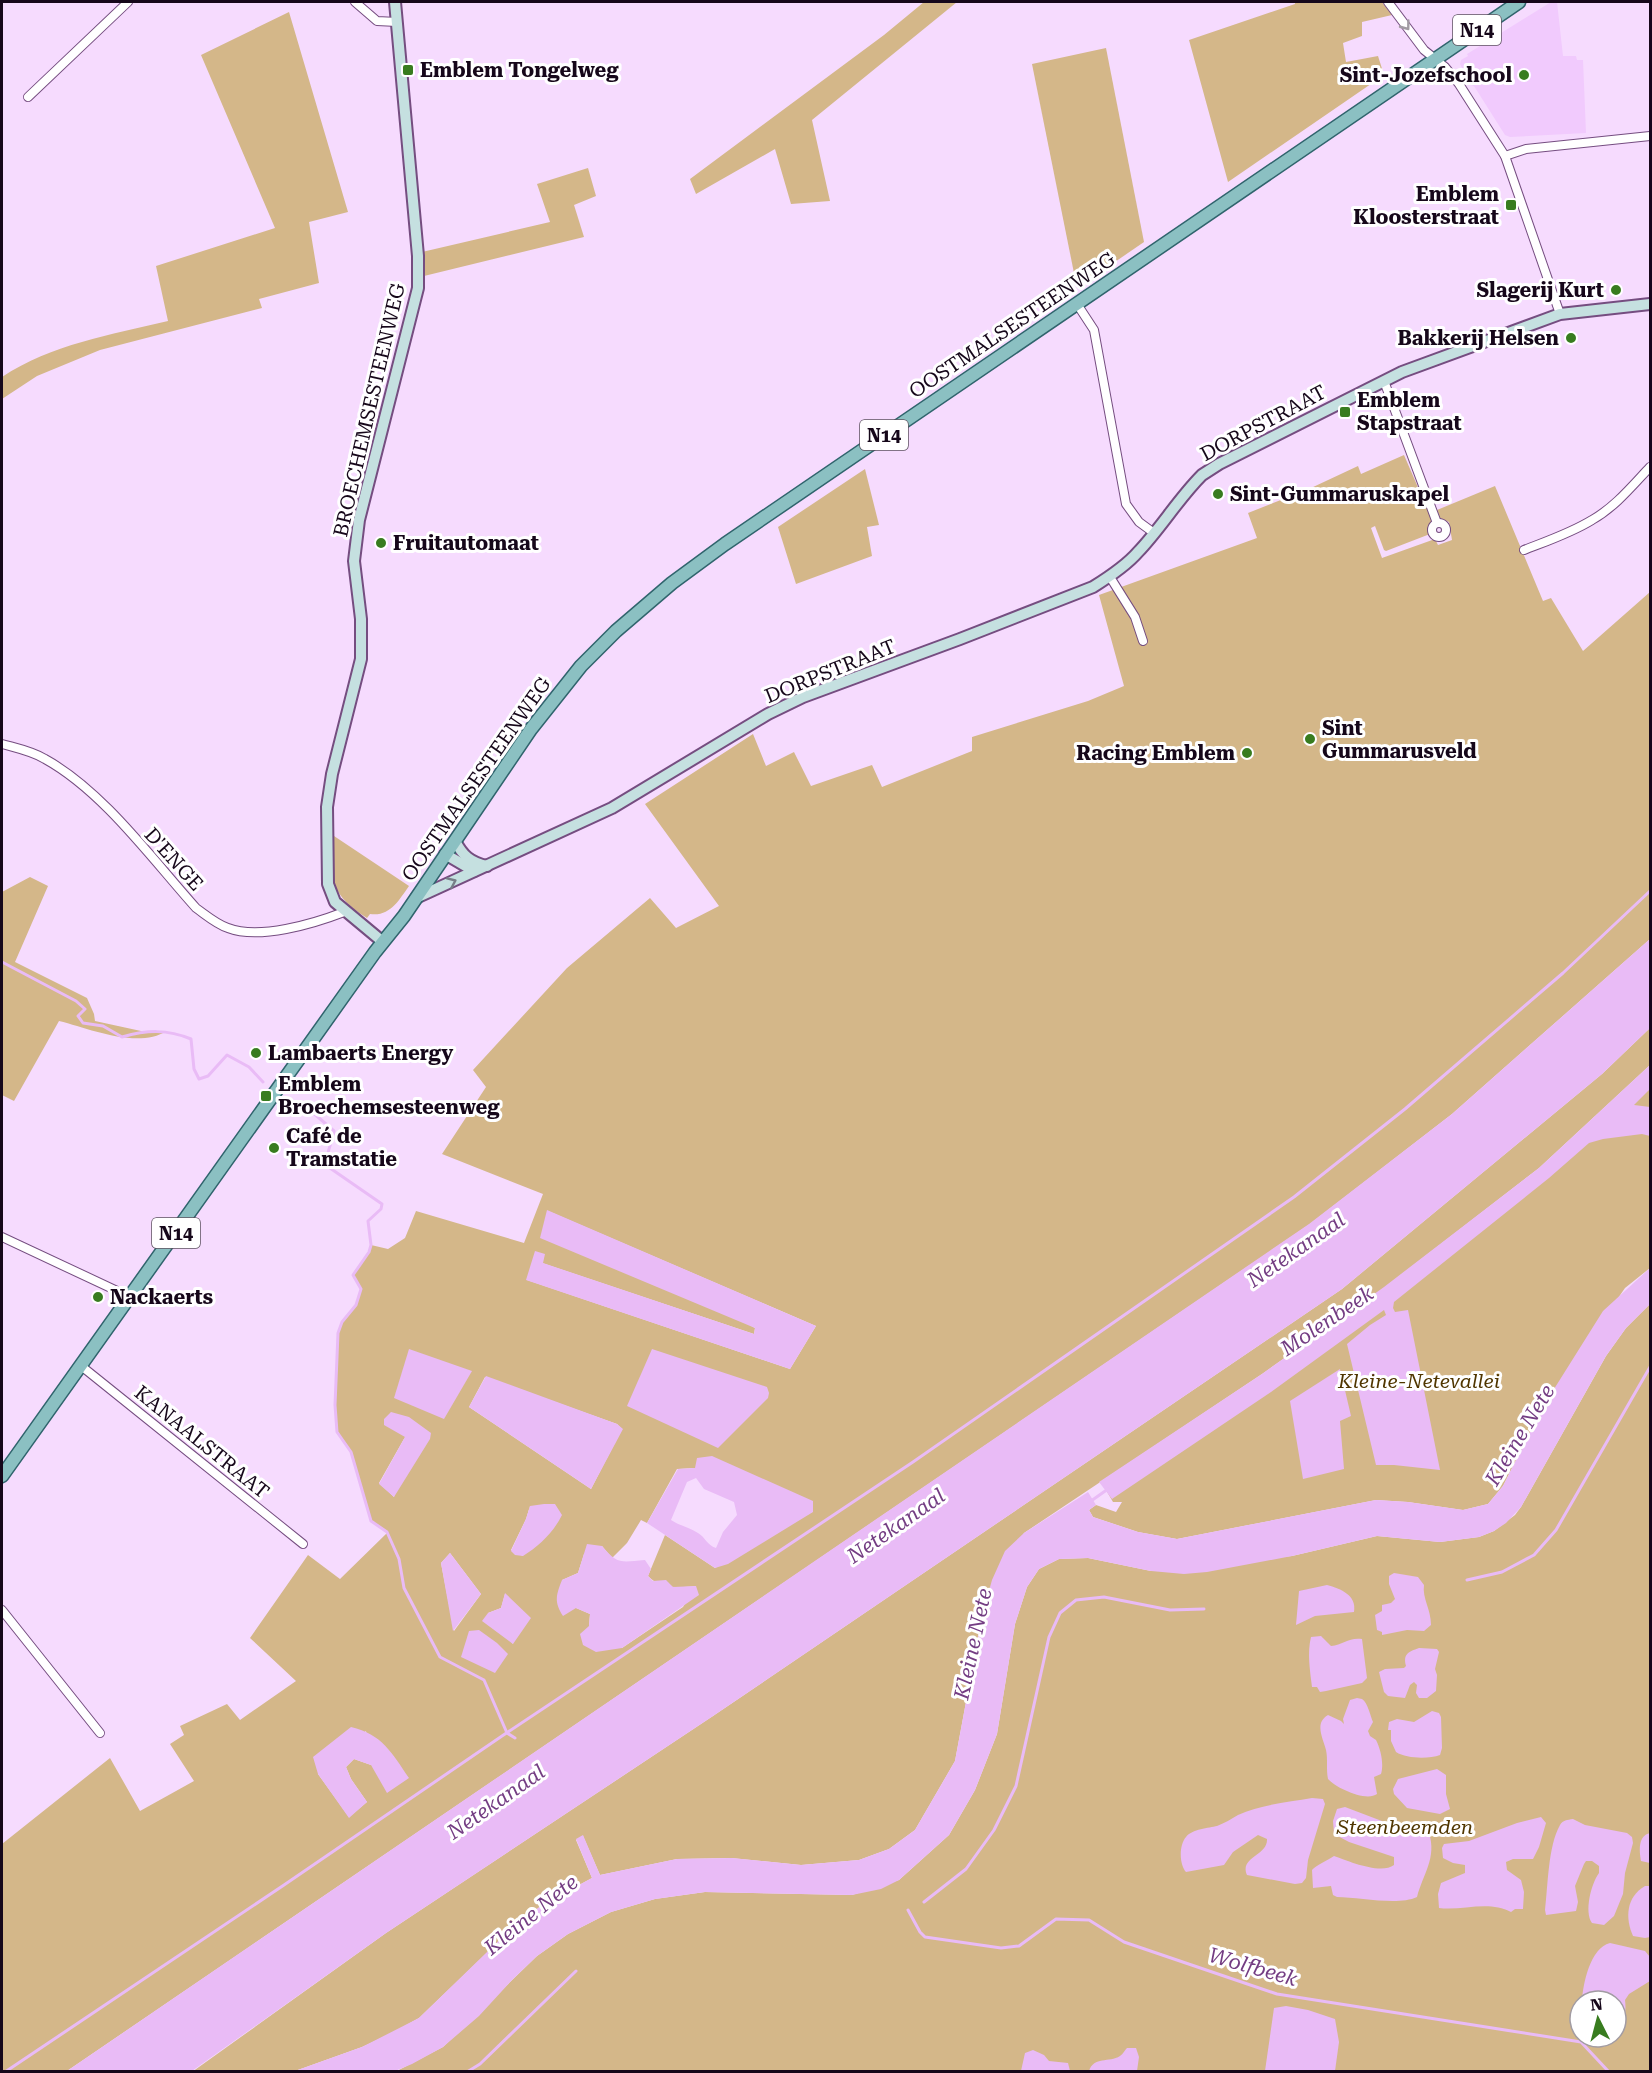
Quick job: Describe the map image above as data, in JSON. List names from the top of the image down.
{
  "streets": {
    "main road": ["N14", "OOSTMALSESTEENWEG"],
    "street": [
      "BROECHEMSESTEENWEG",
      "DORPSTRAAT",
      "D'ENGE",
      "KANAALSTRAAT"
    ]
  },
  "crossings": [
    ["N14", "OOSTMALSESTEENWEG"],
    ["N14", "BROECHEMSESTEENWEG"],
    ["N14", "KANAALSTRAAT"],
    ["OOSTMALSESTEENWEG", "BROECHEMSESTEENWEG"],
    ["OOSTMALSESTEENWEG", "DORPSTRAAT"],
    ["BROECHEMSESTEENWEG", "D'ENGE"]
  ],
  "water": [
    "Netekanaal",
    "Molenbeek",
    "Kleine Nete",
    "Wolfbeek"
  ],
  "parks": ["Kleine-Netevallei", "Steenbeemden"],
  "places": {
    "transit": [
      "Emblem Tongelweg",
      "Emblem Kloosterstraat",
      "Emblem Stapstraat",
      "Emblem Broechemsesteenweg"
    ],
    "other": [
      "Sint-Jozefschool",
      "Slagerij Kurt",
      "Bakkerij Helsen",
      "Sint-Gummaruskapel",
      "Fruitautomaat",
      "Sint Gummarusveld",
      "Racing Emblem",
      "Lambaerts Energy",
      "Café de Tramstatie",
      "Nackaerts"
    ]
  },
  "north": "top"
}
